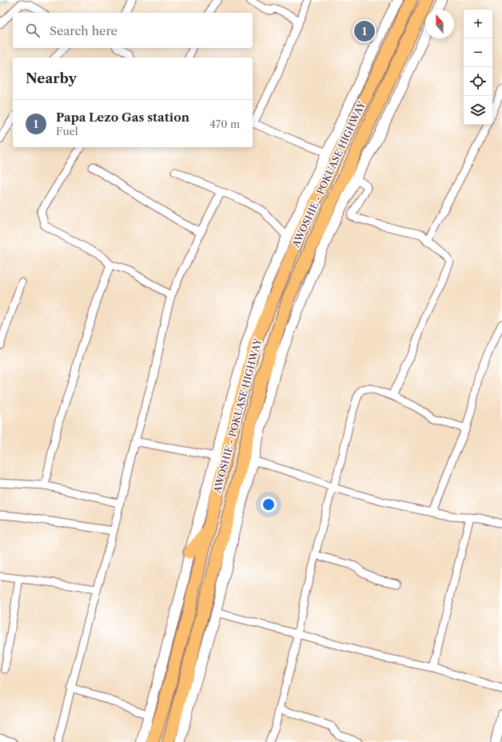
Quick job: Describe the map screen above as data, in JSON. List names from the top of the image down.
{
  "streets": {
    "main road": ["AWOSHIE - POKUASE HIGHWAY"]
  },
  "north": "top",
  "page": {
    "map_buttons": ["+", "−"],
    "search": "Search here",
    "pins": "1",
    "heading": "Nearby",
    "list": [
      {
        "mark": "1",
        "name": "Papa Lezo Gas station",
        "note": "Fuel",
        "value": "470 m"
      }
    ]
  }
}
